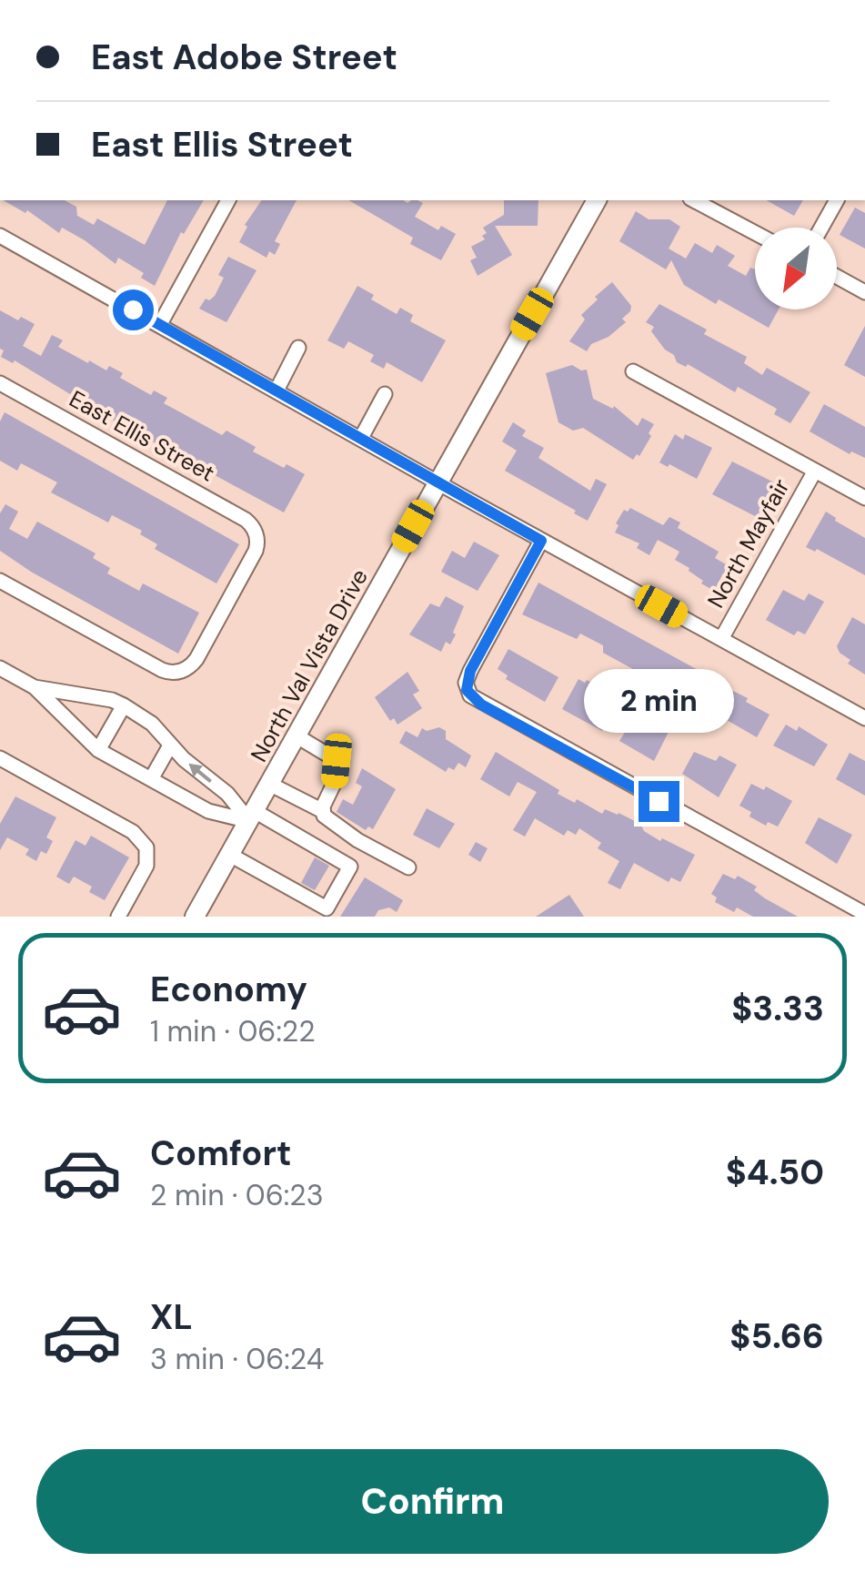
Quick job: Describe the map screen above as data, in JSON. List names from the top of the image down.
{
  "streets": {
    "main road": ["North Val Vista Drive"],
    "street": ["East Ellis Street", "North Mayfair"]
  },
  "north": "bottom left",
  "page": {
    "banner": ["East Adobe Street", "East Ellis Street"],
    "bubble": "2 min",
    "list": [
      {
        "name": "Economy",
        "note": "1 min · 06:22",
        "value": "$3.33"
      },
      {
        "name": "Comfort",
        "note": "2 min · 06:23",
        "value": "$4.50"
      },
      {
        "name": "XL",
        "note": "3 min · 06:24",
        "value": "$5.66"
      }
    ],
    "buttons": "Confirm"
  }
}
